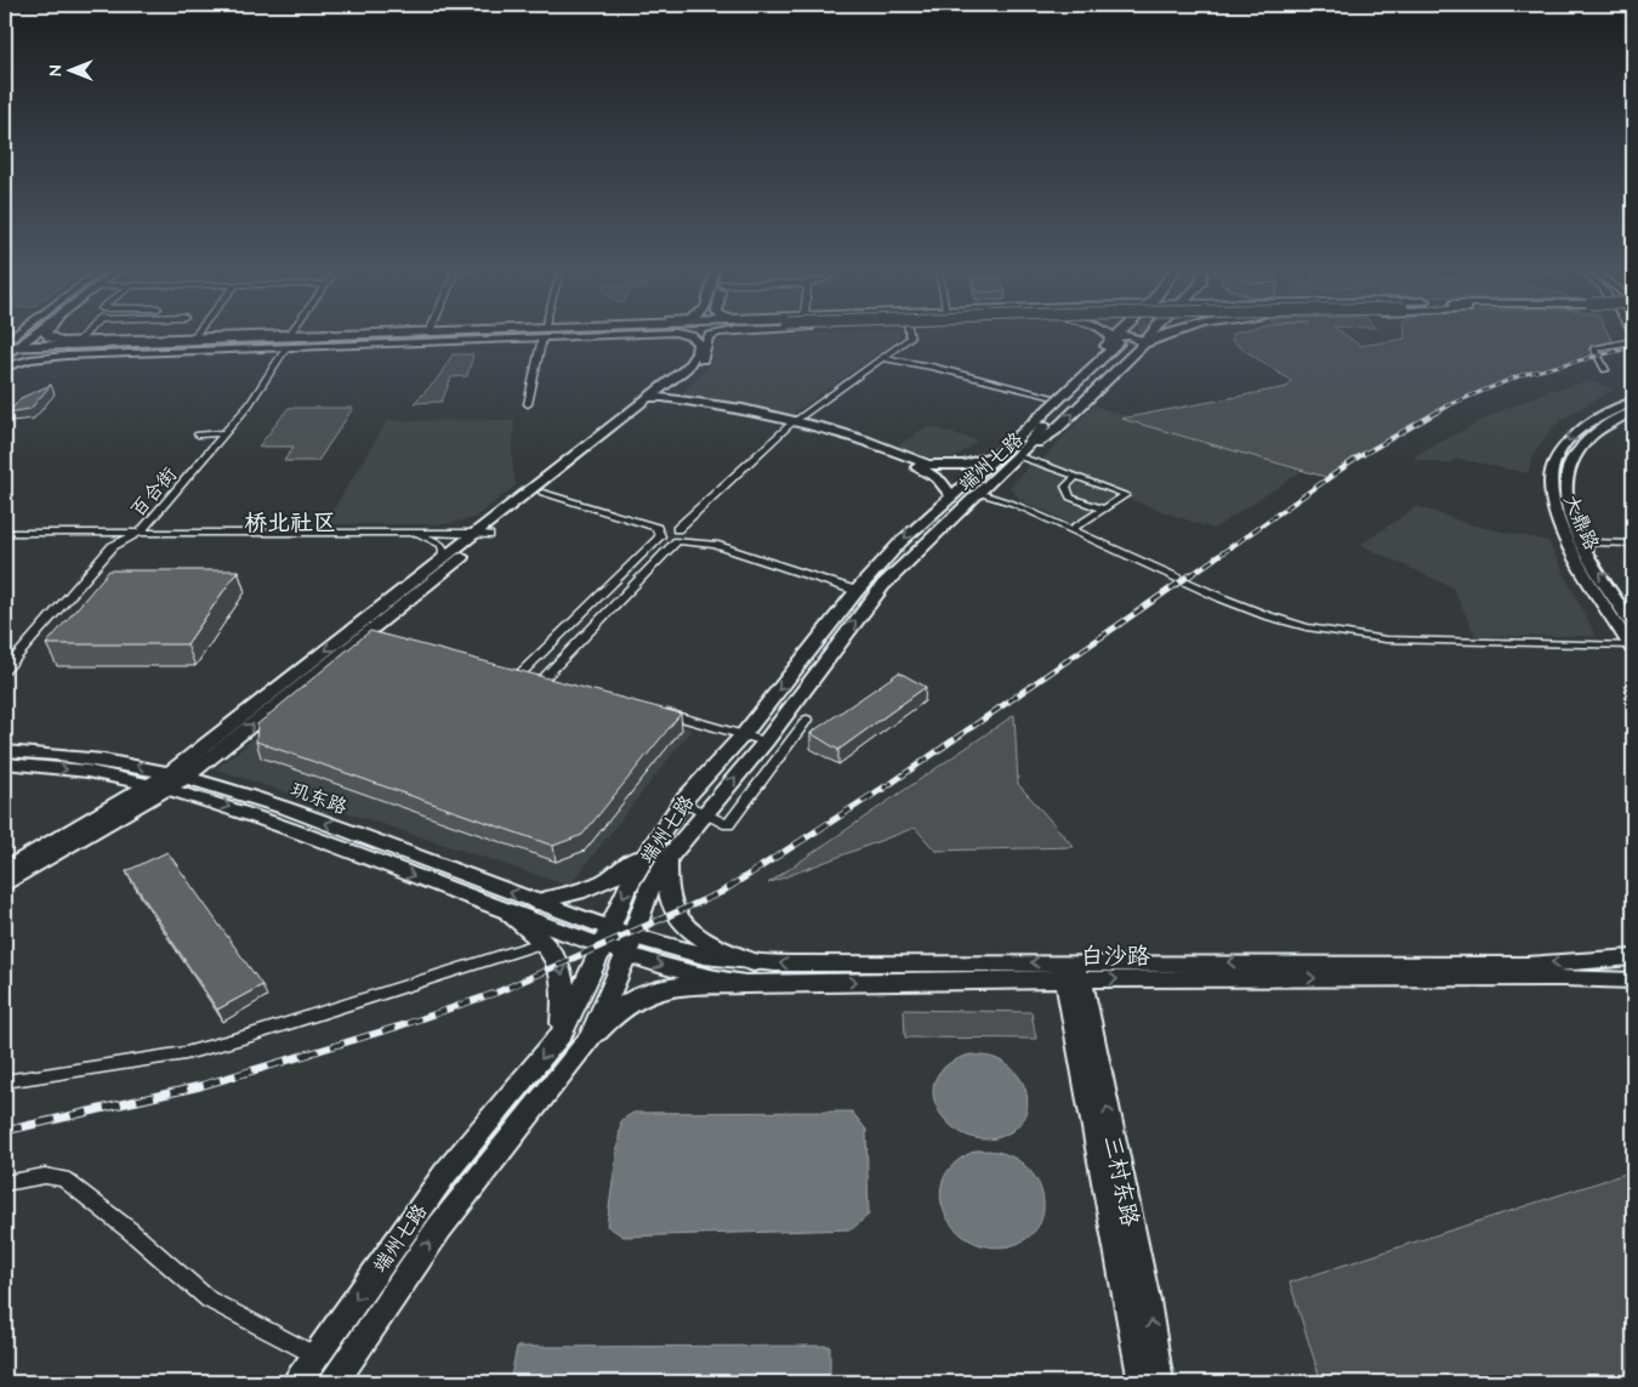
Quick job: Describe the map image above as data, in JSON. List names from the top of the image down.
{
  "streets": {
    "main road": ["端州七路"],
    "street": [
      "百合街",
      "大鼎路",
      "玑东路",
      "白沙路",
      "三村东路"
    ]
  },
  "crossings": [
    ["端州七路", "玑东路"],
    ["端州七路", "白沙路"],
    ["玑东路", "白沙路"],
    ["白沙路", "三村东路"]
  ],
  "districts": ["桥北社区"],
  "north": "left"
}
